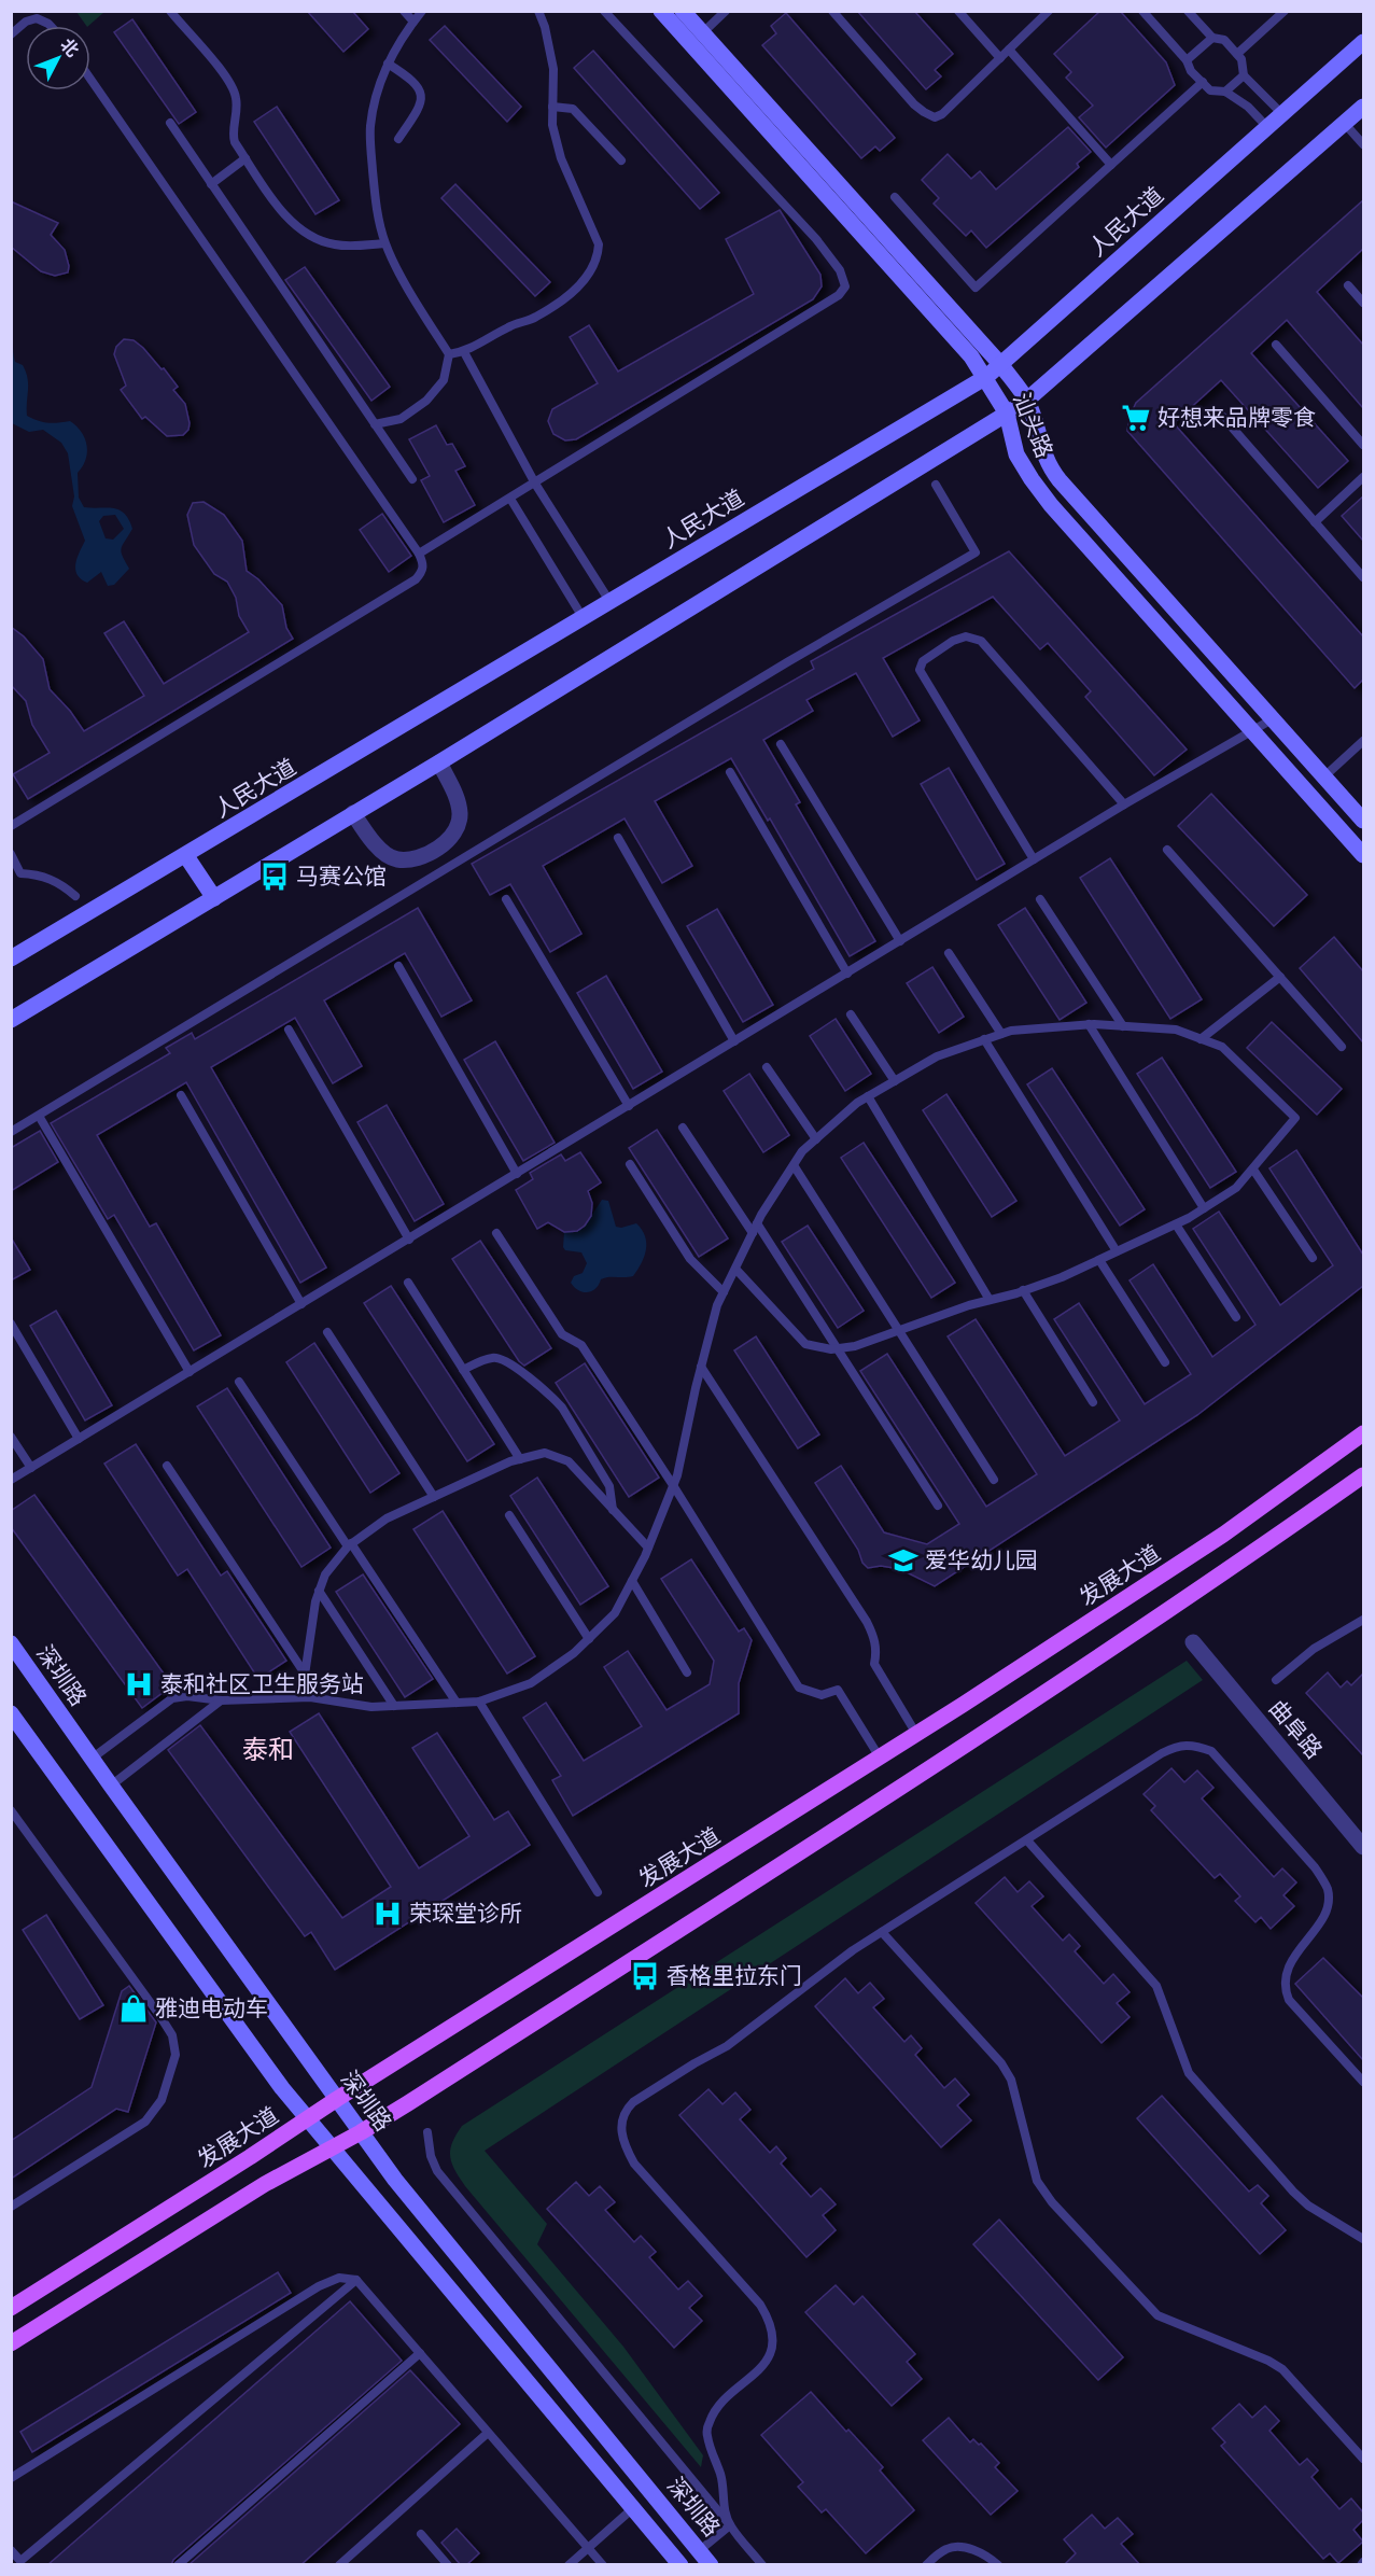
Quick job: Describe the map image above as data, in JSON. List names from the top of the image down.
{
  "streets": {
    "main road": ["发展大道"],
    "street": [
      "人民大道",
      "汕头路",
      "深圳路",
      "曲阜路"
    ]
  },
  "crossings": [
    ["人民大道", "汕头路"],
    ["发展大道", "深圳路"]
  ],
  "districts": ["泰和"],
  "places": {
    "supermarket": ["好想来品牌零食"],
    "bus stop": ["马赛公馆", "香格里拉东门"],
    "school or university": ["爱华幼儿园"],
    "hospital": ["泰和社区卫生服务站", "荣琛堂诊所"],
    "shop": ["雅迪电动车"]
  },
  "north": "top right"
}
